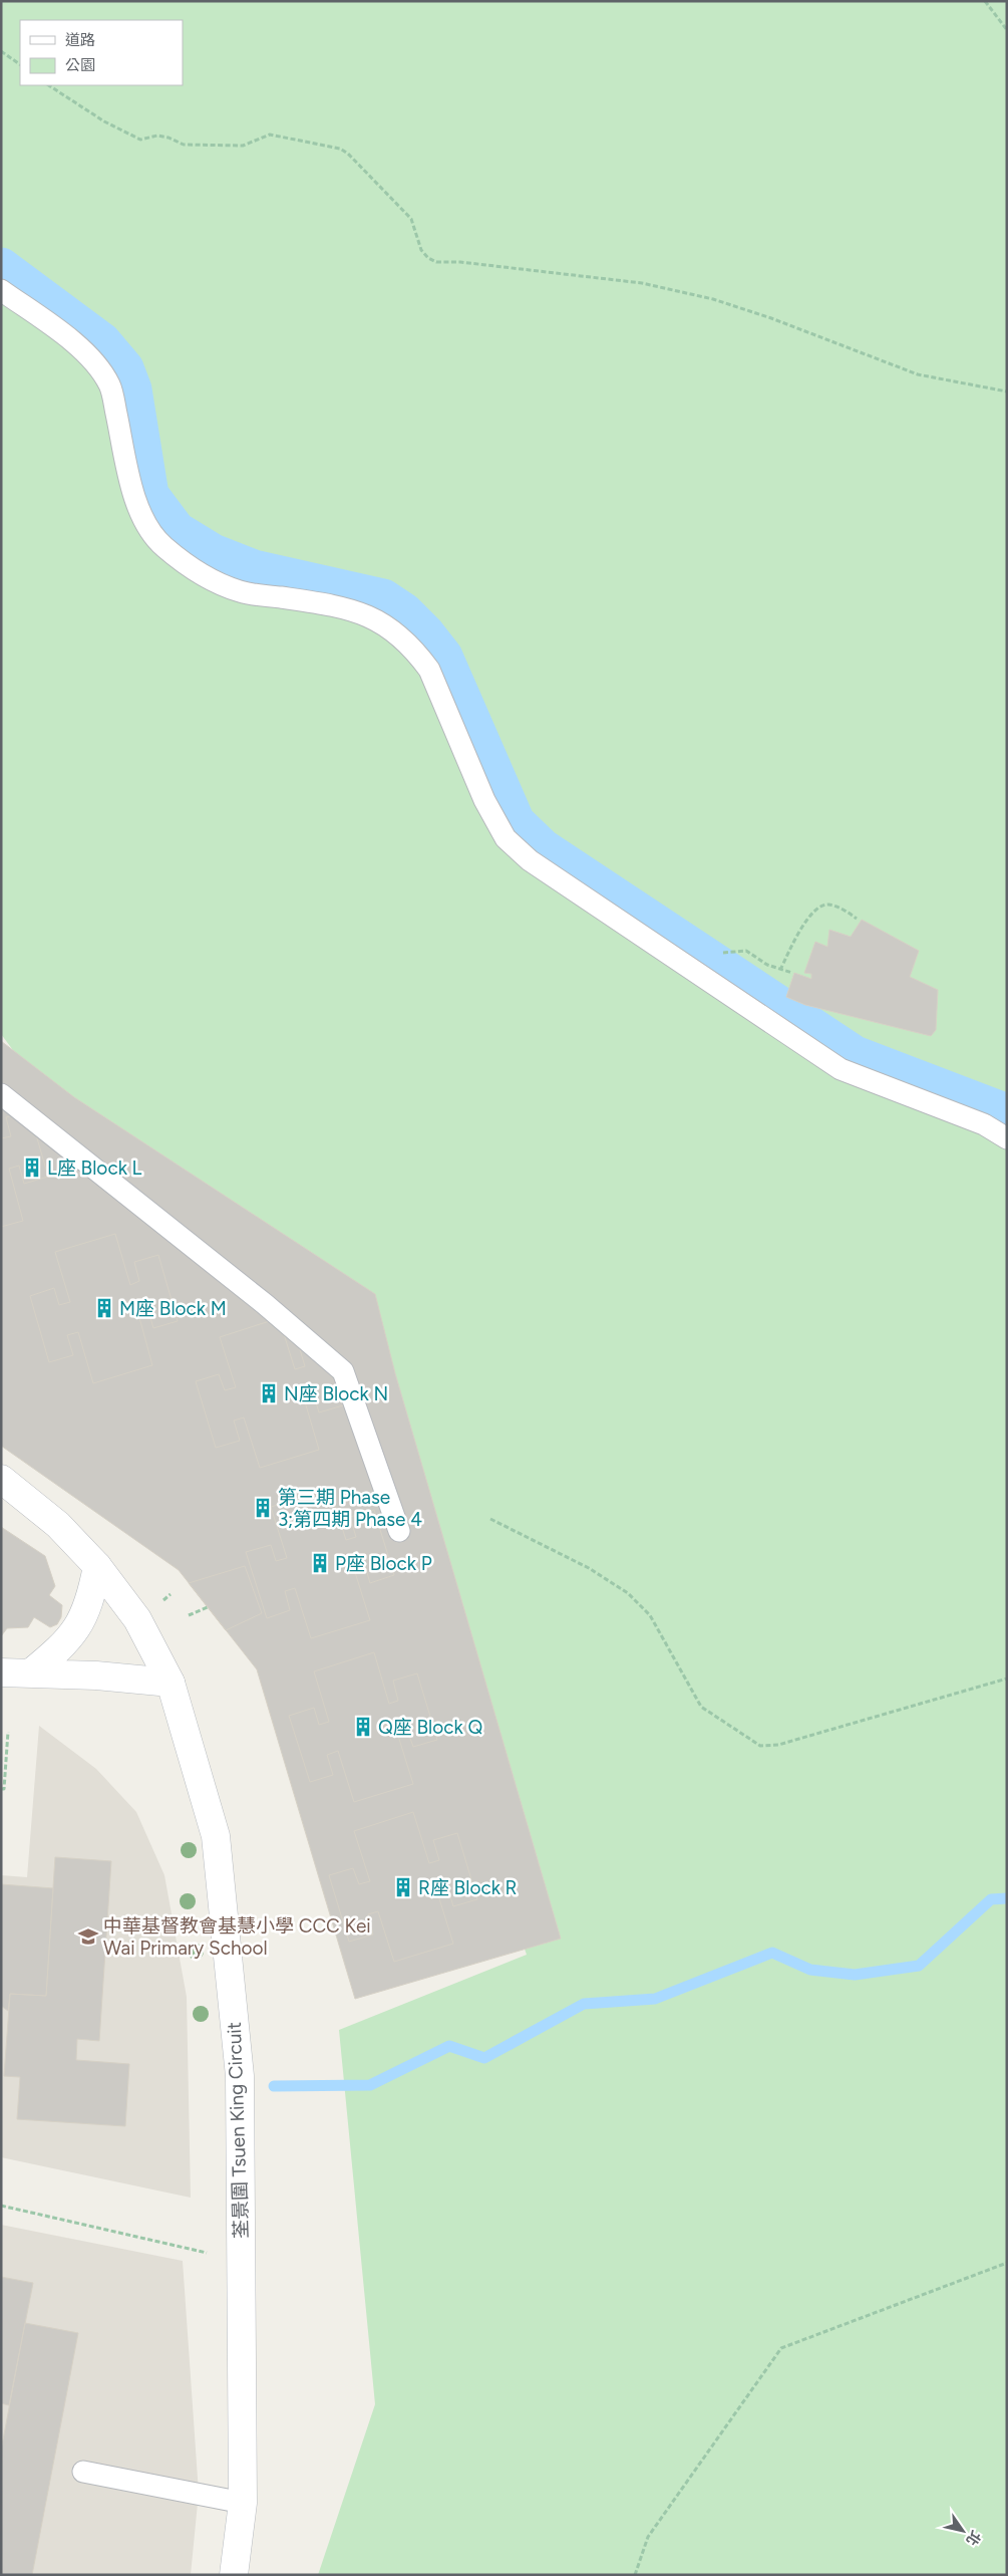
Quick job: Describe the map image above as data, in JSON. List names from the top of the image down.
{
  "streets": {
    "street": ["荃景圍 Tsuen King Circuit"]
  },
  "places": {
    "building": [
      "L座 Block L",
      "M座 Block M",
      "N座 Block N",
      "第三期 Phase 3;第四期 Phase 4",
      "P座 Block P",
      "Q座 Block Q",
      "R座 Block R"
    ],
    "school or university": ["中華基督教會基慧小學 CCC Kei Wai Primary School"]
  },
  "legend": ["道路", "公園"],
  "north": "bottom right"
}
